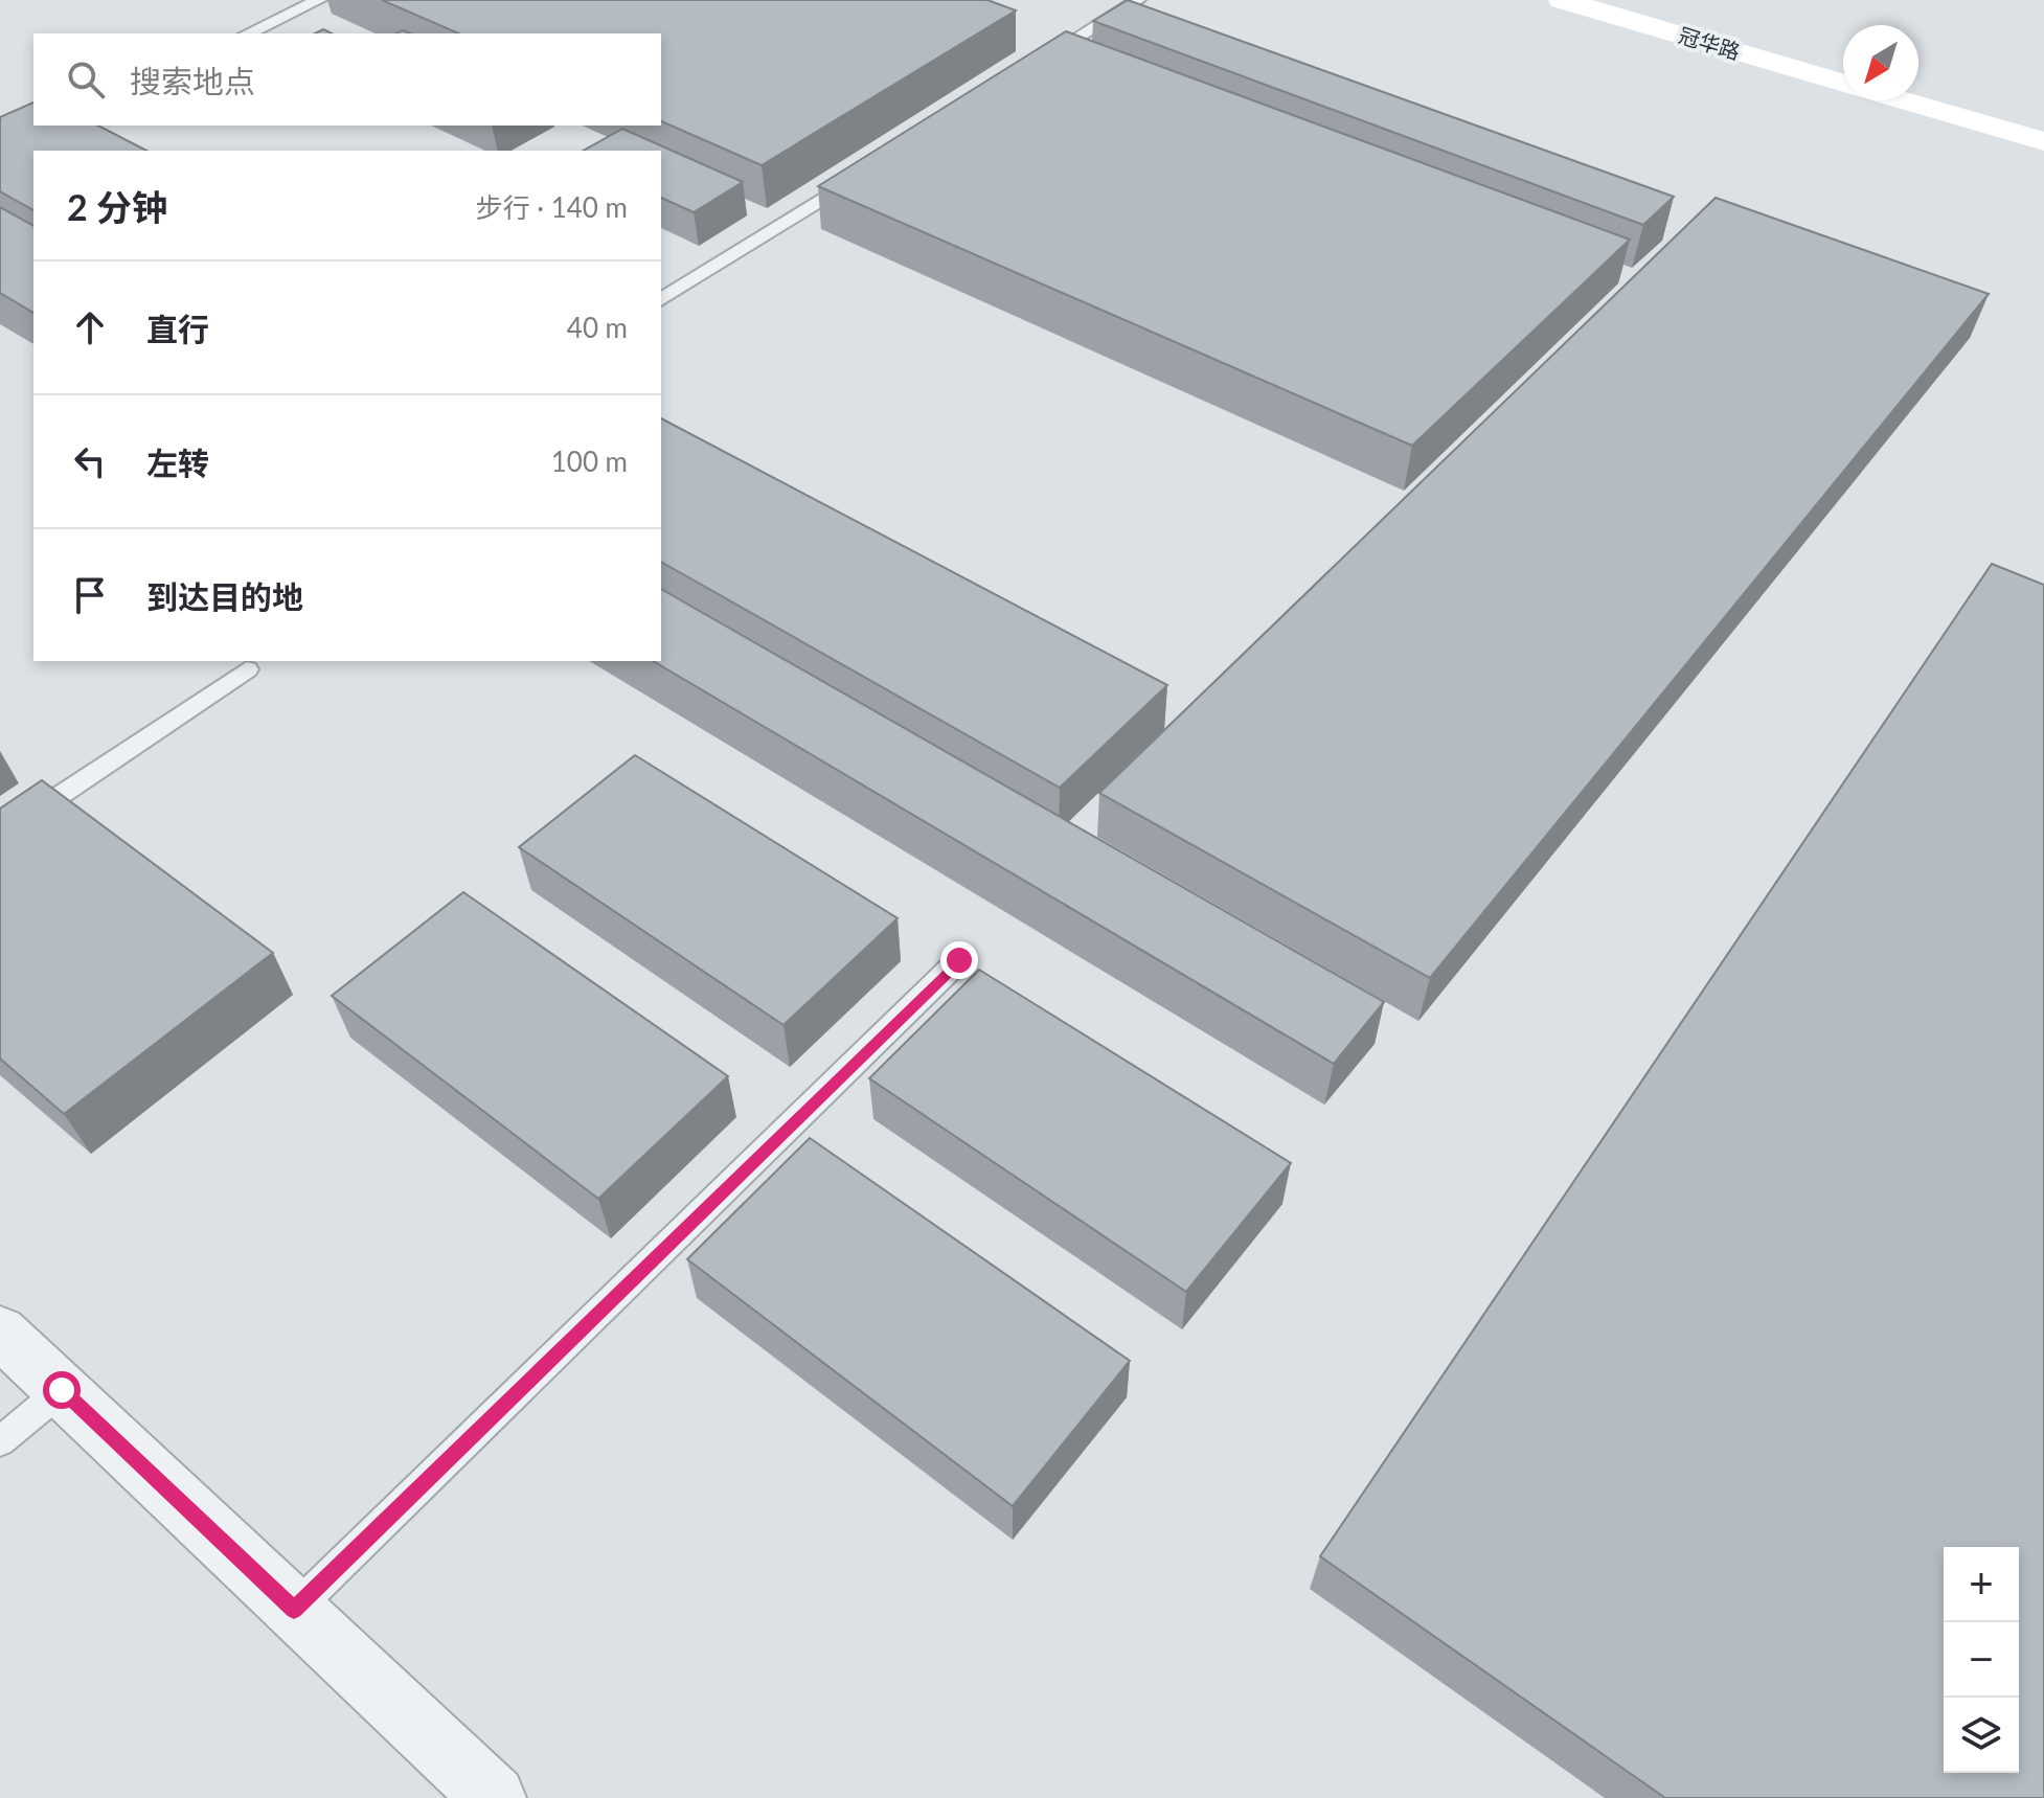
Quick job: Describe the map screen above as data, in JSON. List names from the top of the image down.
{
  "streets": {
    "main road": ["冠华路"]
  },
  "north": "bottom left",
  "page": {
    "search": "搜索地点",
    "heading": ["2 分钟", "步行 · 140 m"],
    "list": [
      ["直行", "40 m"],
      ["左转", "100 m"],
      "到达目的地"
    ],
    "map_buttons": ["+", "−"]
  }
}
